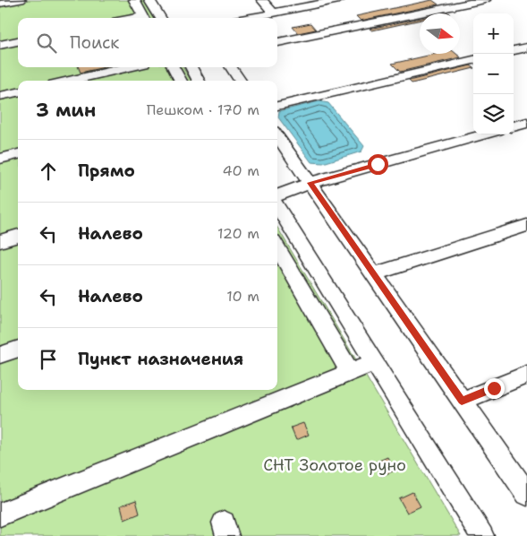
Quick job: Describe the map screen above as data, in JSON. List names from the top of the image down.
{
  "parks": ["СНТ Золотое руно"],
  "north": "right",
  "page": {
    "map_buttons": ["+", "−"],
    "search": "Поиск",
    "heading": ["3 мин", "Пешком · 170 m"],
    "list": [
      ["Прямо", "40 m"],
      ["Налево", "120 m"],
      ["Налево", "10 m"],
      "Пункт назначения"
    ]
  }
}
